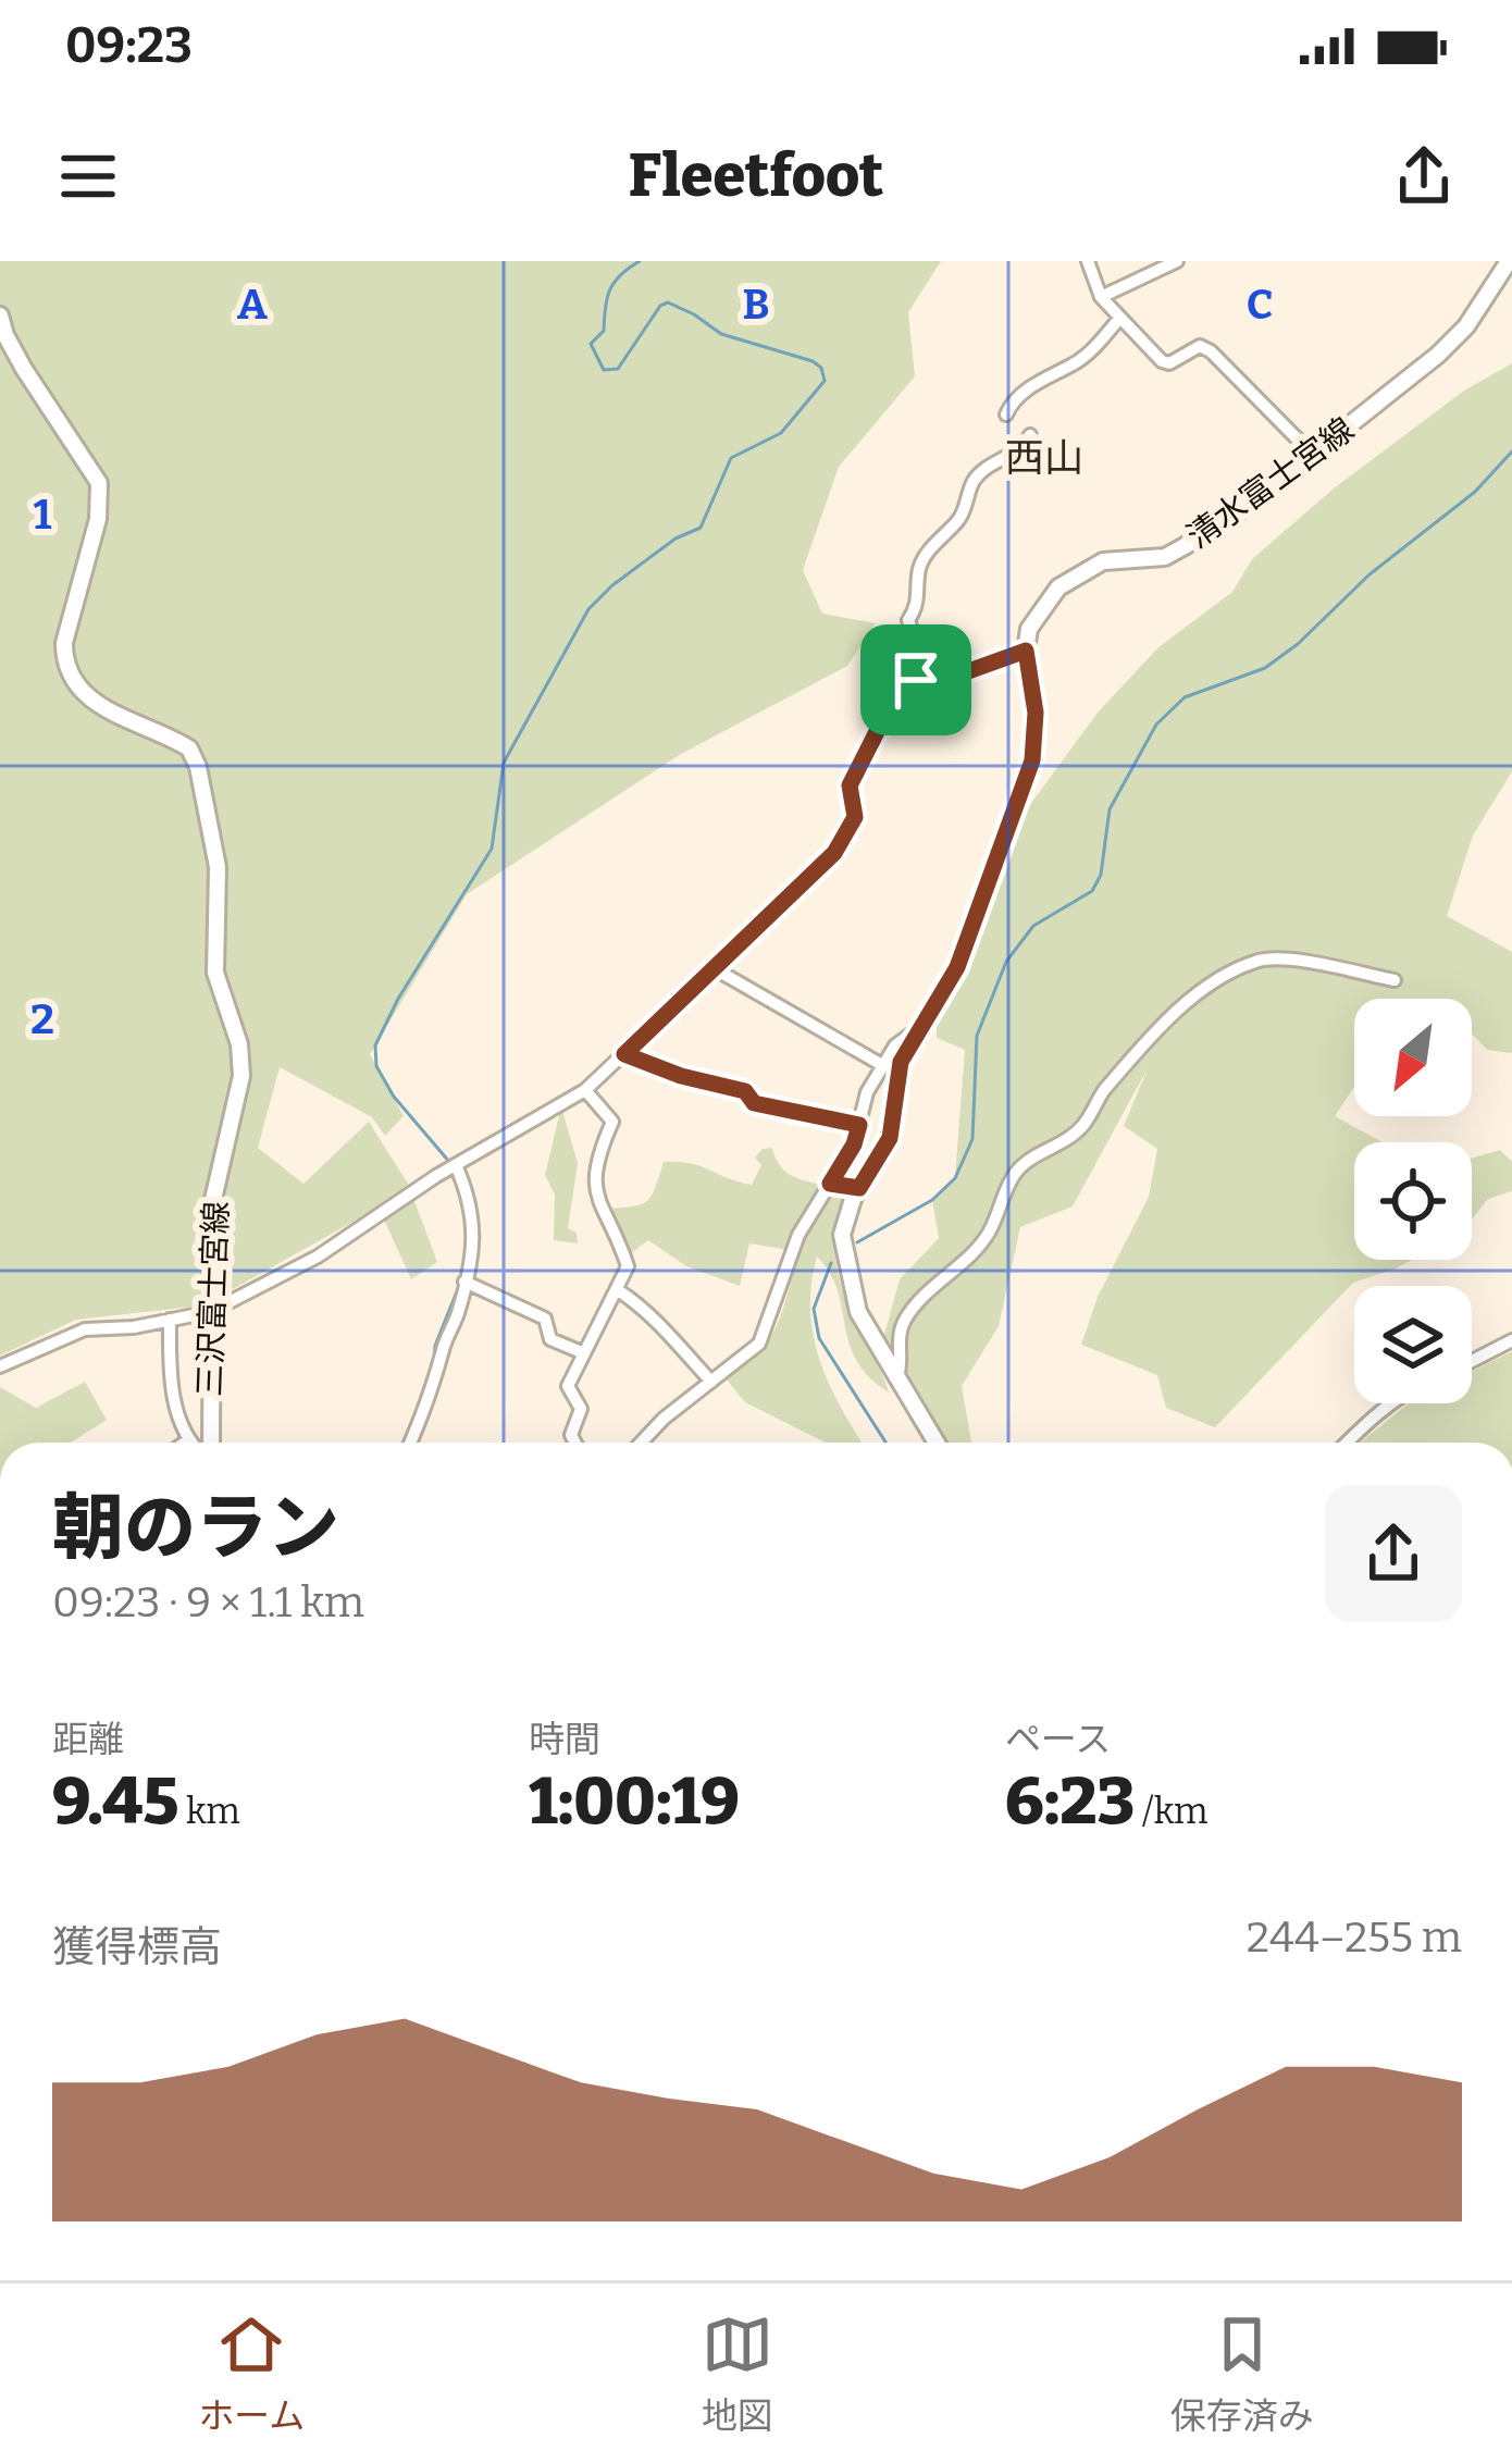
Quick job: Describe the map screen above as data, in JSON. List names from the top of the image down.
{
  "streets": {
    "main road": ["清水富士宮線", "三沢富士宮線"]
  },
  "districts": ["西山"],
  "north": "bottom left",
  "page": {
    "status": "09:23",
    "header": "Fleetfoot",
    "heading": ["朝のラン", "09:23 · 9 × 1.1 km"],
    "stats": [
      ["距離", "9.45 km"],
      ["時間", "1:00:19"],
      ["ペース", "6:23 /km"]
    ],
    "chart": ["獲得標高", "244–255 m"],
    "tabs": ["ホーム", "地図", "保存済み"]
  },
  "grid": {
    "columns": ["A", "B", "C"],
    "rows": ["1", "2"]
  }
}
